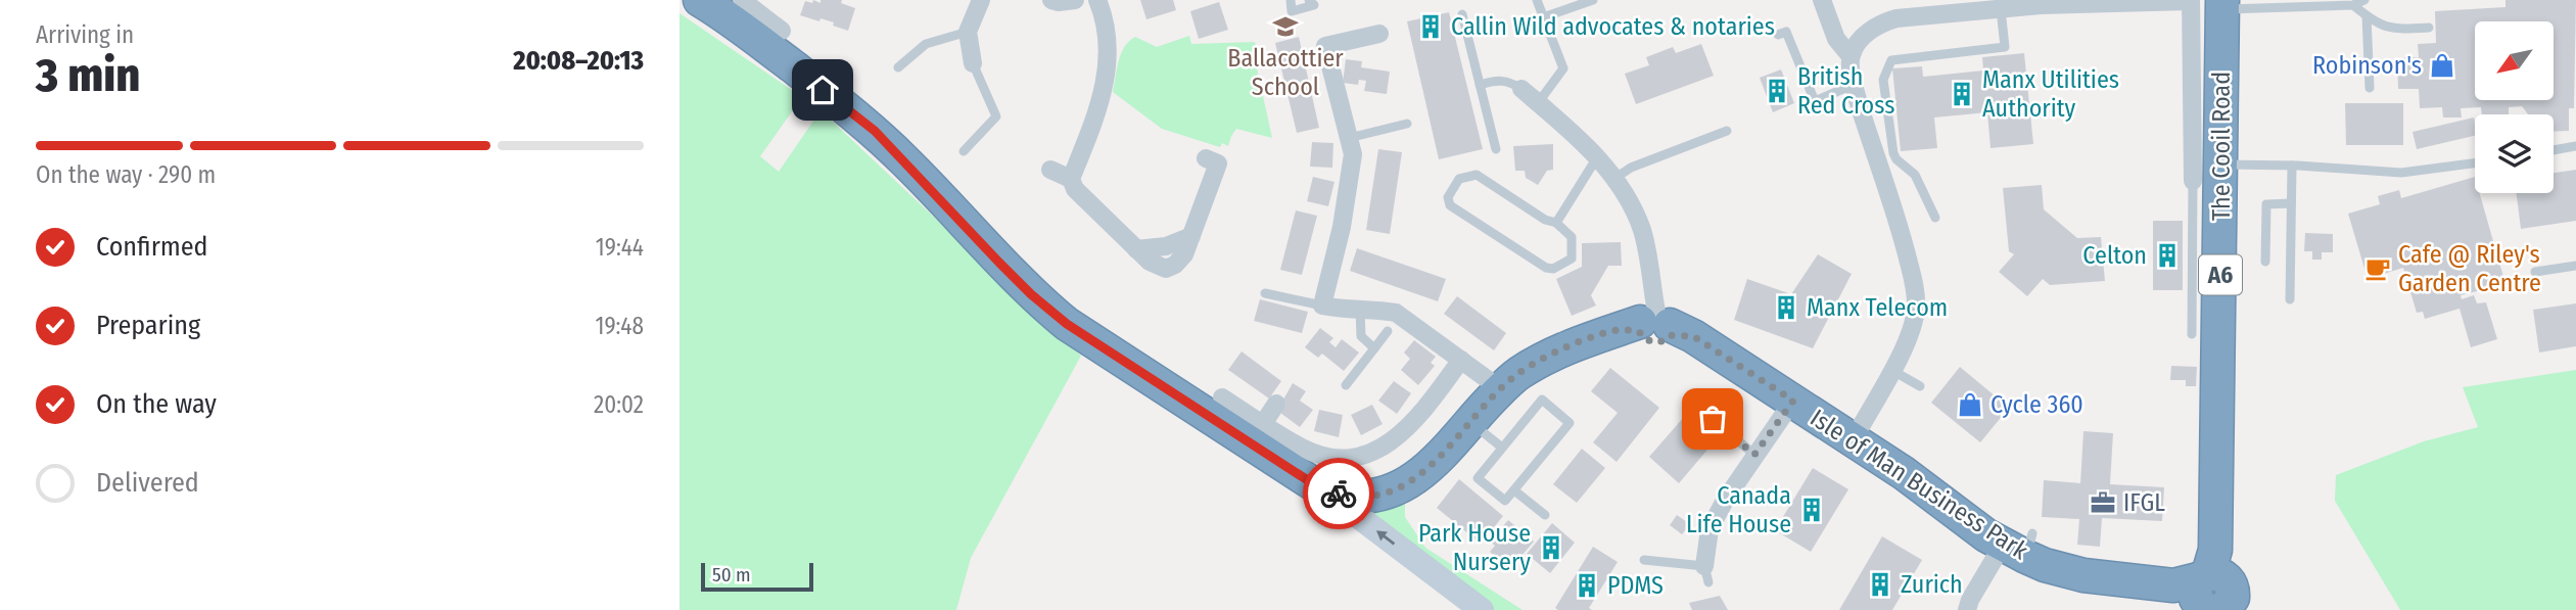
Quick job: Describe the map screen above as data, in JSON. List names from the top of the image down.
{
  "streets": {
    "highway": ["The Cooil Road", "A6", "Isle of Man Business Park"]
  },
  "crossings": [
    ["The Cooil Road", "Isle of Man Business Park"]
  ],
  "places": {
    "school or university": ["Ballacottier School"],
    "building": [
      "Callin Wild advocates & notaries",
      "British Red Cross",
      "Manx Utilities Authority",
      "Celton",
      "Manx Telecom",
      "Canada Life House",
      "Park House Nursery",
      "Zurich",
      "PDMS"
    ],
    "shop": ["Robinson's", "Cycle 360"],
    "cafe": ["Cafe @ Riley's Garden Centre"],
    "office": ["IFGL"]
  },
  "scale_bar": "50 m",
  "north": "bottom left",
  "page": {
    "heading": ["3 min", "Arriving in", "20:08–20:13"],
    "bar": "On the way · 290 m",
    "list": [
      ["Confirmed", "19:44"],
      ["Preparing", "19:48"],
      ["On the way", "20:02"],
      "Delivered"
    ],
    "scale": "50 m"
  }
}
